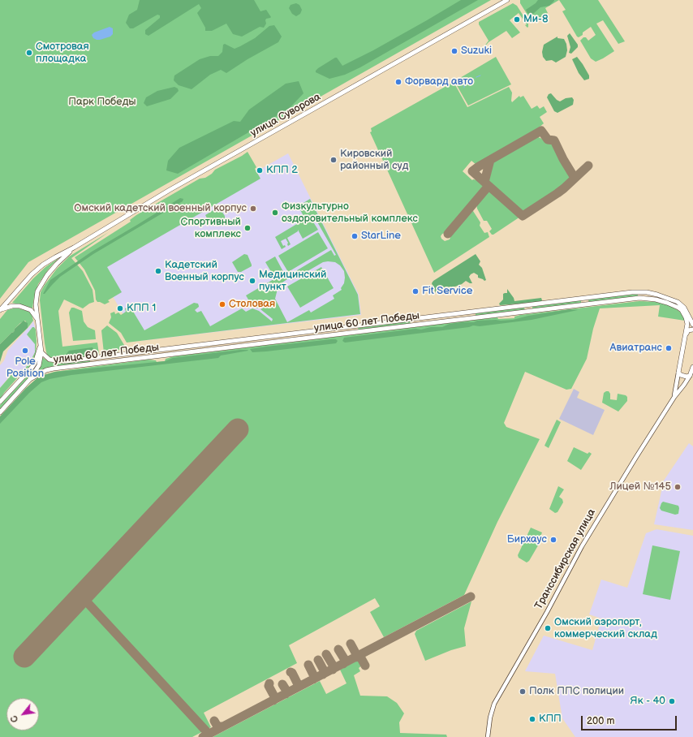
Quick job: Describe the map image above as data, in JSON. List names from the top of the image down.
{
  "streets": {
    "main road": ["улица Суворова", "улица 60 лет Победы", "Транссибирская улица"]
  },
  "crossings": [
    ["улица 60 лет Победы", "Транссибирская улица"]
  ],
  "parks": ["Парк Победы"],
  "places": [
    "Ми-8",
    "Suzuki",
    "Смотровая площадка",
    "Форвард авто",
    "Кировский районный суд",
    "КПП 2",
    "Омский кадетский военный корпус",
    "Физкультурно оздоровительный комплекс",
    "Спортивный комплекс",
    "StarLine",
    "Кадетский Военный корпус",
    "Медицинский пункт",
    "Fit Service",
    "Столовая",
    "КПП 1",
    "Авиатранс",
    "Pole Position",
    "Лицей №145",
    "Бирхаус",
    "Омский аэропорт, коммерческий склад",
    "Полк ППС полиции",
    "Як - 40",
    "КПП"
  ],
  "scale_bar": "200 m",
  "north": "bottom left"
}
